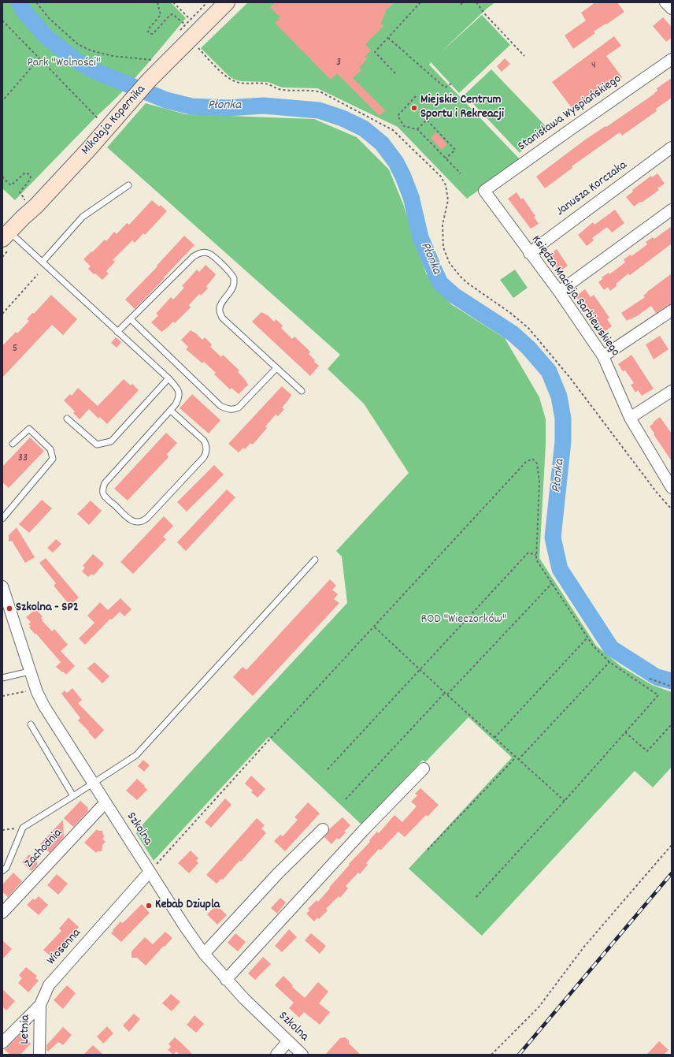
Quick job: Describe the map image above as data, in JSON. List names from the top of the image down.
{
  "streets": {
    "street": [
      "Stanisława Wyspiańskiego",
      "Mikołaja Kopernika",
      "Janusza Korczaka",
      "Księdza Macieja Sarbiewskiego",
      "Szkolna",
      "Zachodnia",
      "Wiosenna",
      "Letnia"
    ]
  },
  "crossings": [
    ["Stanisława Wyspiańskiego", "Księdza Macieja Sarbiewskiego"],
    ["Janusza Korczaka", "Księdza Macieja Sarbiewskiego"],
    ["Szkolna", "Zachodnia"],
    ["Szkolna", "Wiosenna"],
    ["Wiosenna", "Letnia"]
  ],
  "water": ["Płonka"],
  "parks": ["Park \"Wolności\"", "ROD \"Wieczorków\""],
  "places": ["Miejskie Centrum Sportu i Rekreacji", "Szkolna - SP2", "Kebab Dziupla"],
  "house_numbers": [
    "3",
    "4",
    "5",
    "33"
  ]
}
